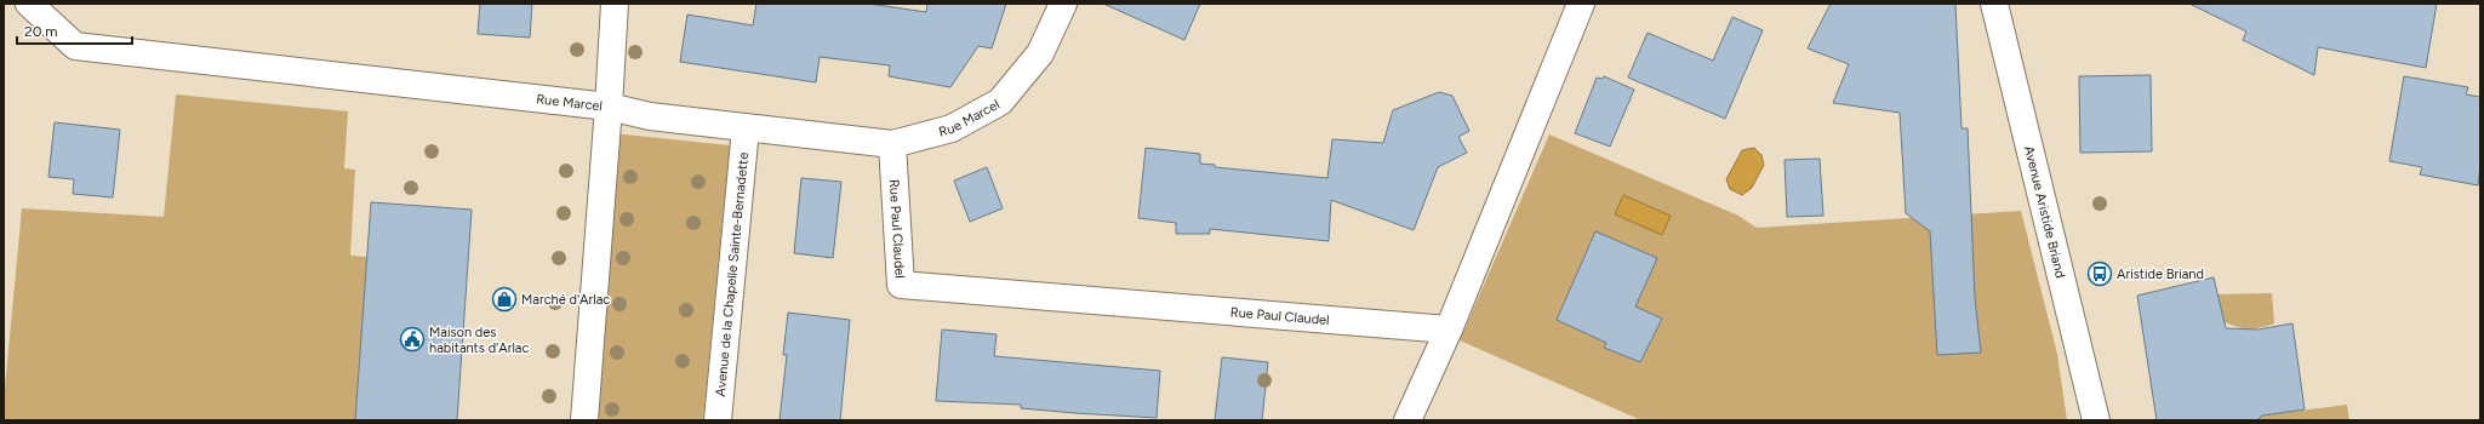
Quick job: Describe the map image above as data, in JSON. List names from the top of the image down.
{
  "streets": {
    "street": [
      "Rue Marcel",
      "Avenue Aristide Briand",
      "Rue Paul Claudel",
      "Avenue de la Chapelle Sainte-Bernadette"
    ]
  },
  "crossings": [
    ["Rue Marcel", "Rue Paul Claudel"],
    ["Rue Marcel", "Avenue de la Chapelle Sainte-Bernadette"]
  ],
  "places": {
    "bus stop": ["Aristide Briand"],
    "shop": ["Marché d'Arlac"],
    "public building": ["Maison des habitants d'Arlac"]
  },
  "scale_bar": "20 m"
}
